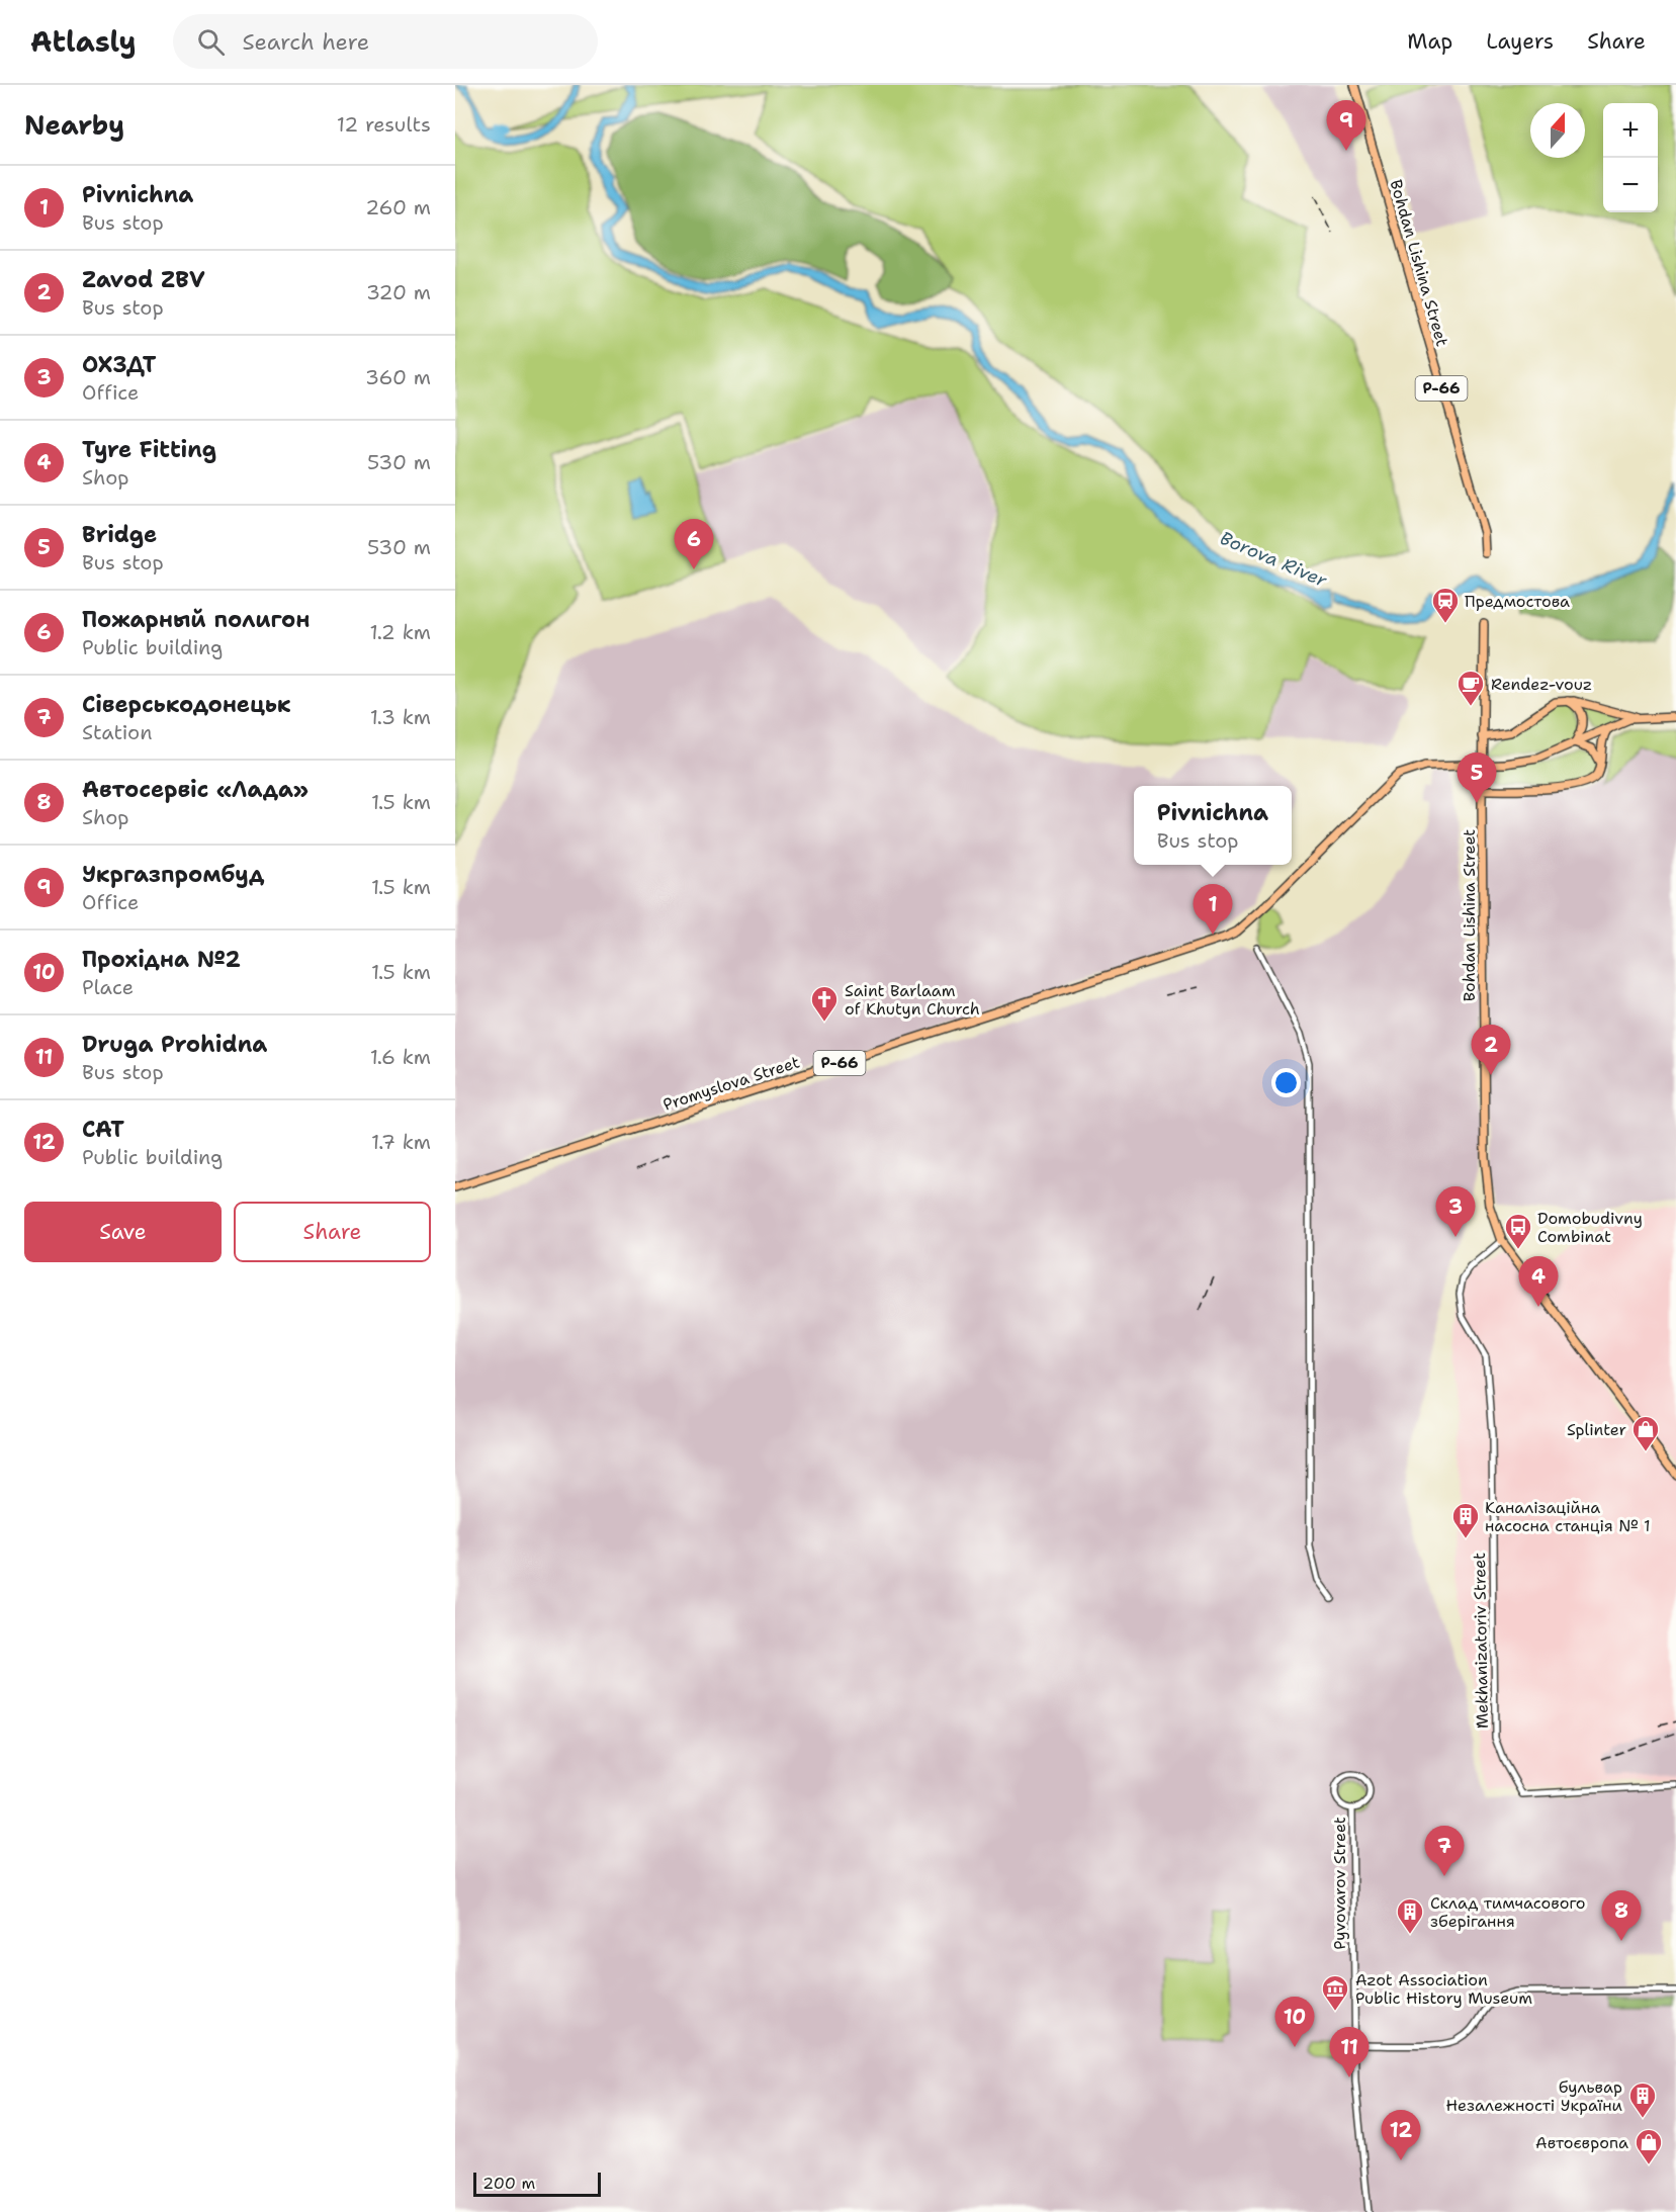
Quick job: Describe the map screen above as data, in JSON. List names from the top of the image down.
{
  "streets": {
    "main road": ["Bohdan Lishina Street", "Р-66", "Promyslova Street"],
    "street": ["Mekhanizatoriv Street", "Pyvovarov Street"]
  },
  "crossings": [
    ["Bohdan Lishina Street", "Mekhanizatoriv Street"]
  ],
  "water": ["Borova River"],
  "places": {
    "station": ["Предмостова"],
    "cafe": ["Rendez-vouz"],
    "church": ["Saint Barlaam of Khutyn Church"],
    "bus stop": ["Domobudivny Combinat"],
    "shop": ["Splinter", "Автоєвропа"],
    "building": ["Каналізаційна насосна станція № 1", "Склад тимчасового зберігання", "бульвар Незалежності України"],
    "museum": ["Azot Association Public History Museum"]
  },
  "scale_bar": "200 m",
  "north": "top",
  "page": {
    "header": "Atlasly",
    "search": "Search here",
    "nav": ["Map", "Layers", "Share"],
    "heading": ["Nearby", "12 results"],
    "pins": [
      "9",
      "6",
      "5",
      "1",
      "2",
      "3",
      "4",
      "7",
      "8",
      "10",
      "11",
      "12"
    ],
    "map_buttons": ["+", "−"],
    "list": [
      {
        "mark": "1",
        "name": "Pivnichna",
        "note": "Bus stop",
        "value": "260 m"
      },
      {
        "mark": "2",
        "name": "Zavod ZBV",
        "note": "Bus stop",
        "value": "320 m"
      },
      {
        "mark": "3",
        "name": "ОХЗДТ",
        "note": "Office",
        "value": "360 m"
      },
      {
        "mark": "4",
        "name": "Tyre Fitting",
        "note": "Shop",
        "value": "530 m"
      },
      {
        "mark": "5",
        "name": "Bridge",
        "note": "Bus stop",
        "value": "530 m"
      },
      {
        "mark": "6",
        "name": "Пожарный полигон",
        "note": "Public building",
        "value": "1.2 km"
      },
      {
        "mark": "7",
        "name": "Сіверськодонецьк",
        "note": "Station",
        "value": "1.3 km"
      },
      {
        "mark": "8",
        "name": "Автосервіс «Лада»",
        "note": "Shop",
        "value": "1.5 km"
      },
      {
        "mark": "9",
        "name": "Укргазпромбуд",
        "note": "Office",
        "value": "1.5 km"
      },
      {
        "mark": "10",
        "name": "Прохідна №2",
        "note": "Place",
        "value": "1.5 km"
      },
      {
        "mark": "11",
        "name": "Druga Prohidna",
        "note": "Bus stop",
        "value": "1.6 km"
      },
      {
        "mark": "12",
        "name": "CAT",
        "note": "Public building",
        "value": "1.7 km"
      }
    ],
    "popup": ["Pivnichna", "Bus stop"],
    "buttons": ["Save", "Share"],
    "scale": "200 m"
  }
}
